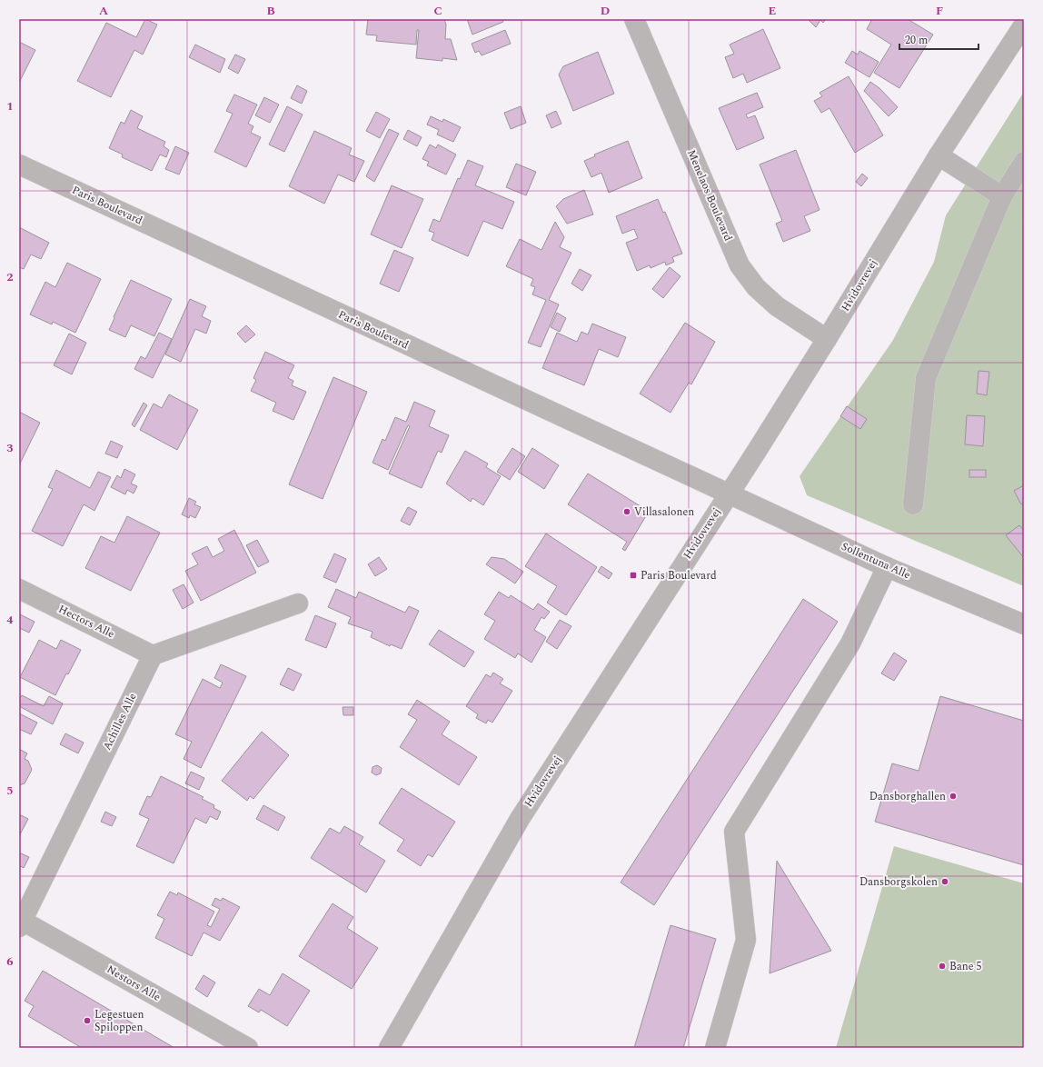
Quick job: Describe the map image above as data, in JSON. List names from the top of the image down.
{
  "streets": {
    "street": [
      "Menelaos Boulevard",
      "Paris Boulevard",
      "Hvidovrevej",
      "Sollentuna Alle",
      "Hectors Alle",
      "Achilles Alle",
      "Nestors Alle"
    ]
  },
  "crossings": [
    ["Menelaos Boulevard", "Hvidovrevej"],
    ["Paris Boulevard", "Hvidovrevej"],
    ["Paris Boulevard", "Sollentuna Alle"],
    ["Hvidovrevej", "Sollentuna Alle"],
    ["Hectors Alle", "Achilles Alle"],
    ["Achilles Alle", "Nestors Alle"]
  ],
  "places": {
    "other": [
      "Villasalonen",
      "Dansborghallen",
      "Dansborgskolen",
      "Bane 5",
      "Legestuen Spiloppen"
    ],
    "transit": ["Paris Boulevard"]
  },
  "scale_bar": "20 m",
  "grid": {
    "columns": [
      "A",
      "B",
      "C",
      "D",
      "E",
      "F"
    ],
    "rows": [
      "1",
      "2",
      "3",
      "4",
      "5",
      "6"
    ]
  }
}
